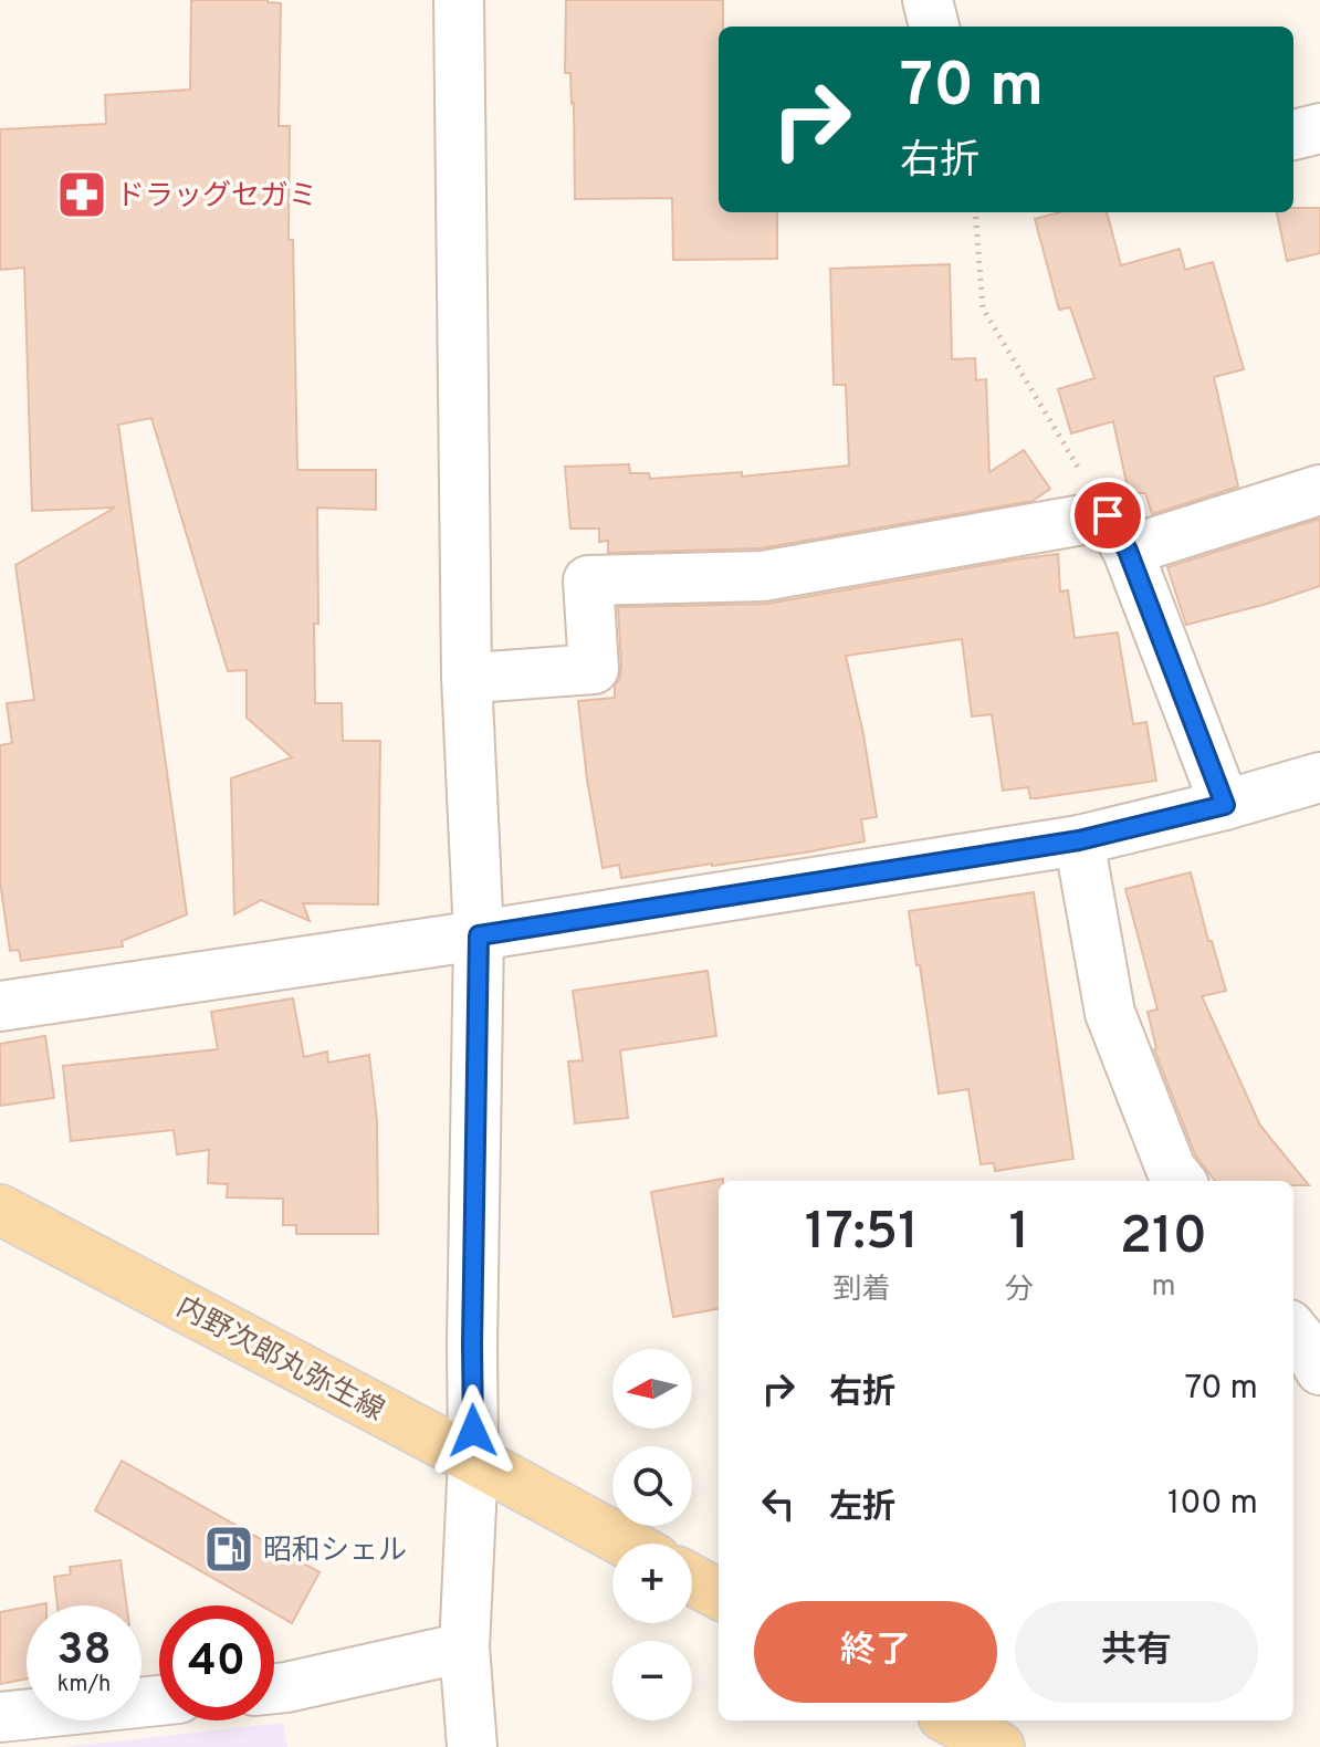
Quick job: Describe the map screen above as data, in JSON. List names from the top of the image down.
{
  "streets": {
    "main road": ["内野次郎丸弥生線"]
  },
  "places": {
    "pharmacy": ["ドラッグセガミ"],
    "fuel station": ["昭和シェル"]
  },
  "north": "left",
  "page": {
    "turn": ["70 m", "右折"],
    "eta": [
      "17:51",
      "到着",
      "1",
      "分",
      "210",
      "m"
    ],
    "list": [
      {
        "name": "右折",
        "value": "70 m"
      },
      {
        "name": "左折",
        "value": "100 m"
      }
    ],
    "map_buttons": ["+", "−"],
    "buttons": ["終了", "共有"],
    "speed": "38 km/h",
    "limit": "40"
  }
}
